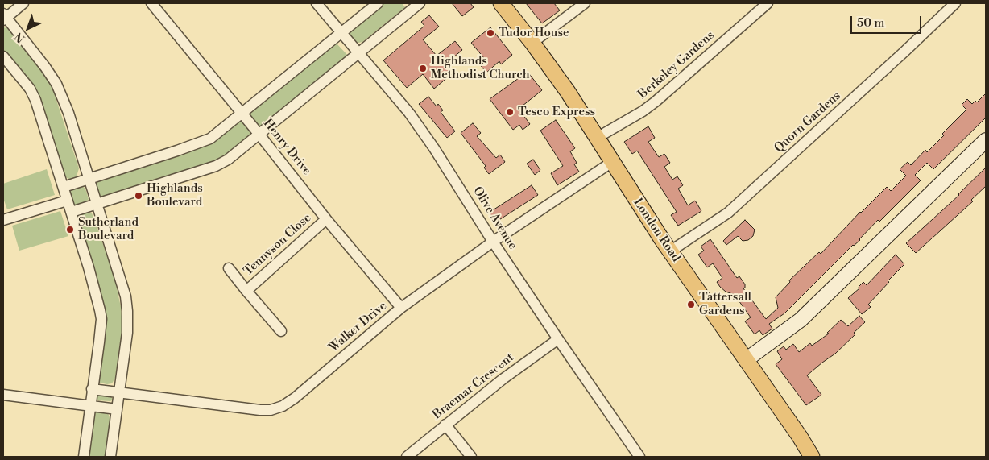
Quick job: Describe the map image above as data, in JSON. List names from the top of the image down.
{
  "streets": {
    "main road": ["London Road"],
    "street": [
      "Berkeley Gardens",
      "Quorn Gardens",
      "Henry Drive",
      "Olive Avenue",
      "Tennyson Close",
      "Walker Drive",
      "Braemar Crescent"
    ]
  },
  "crossings": [
    ["Berkeley Gardens", "London Road"],
    ["Quorn Gardens", "London Road"],
    ["Henry Drive", "Tennyson Close"],
    ["Henry Drive", "Walker Drive"],
    ["Olive Avenue", "Walker Drive"],
    ["Olive Avenue", "Braemar Crescent"],
    ["London Road", "Walker Drive"]
  ],
  "places": [
    "Tudor House",
    "Highlands Methodist Church",
    "Tesco Express",
    "Highlands Boulevard",
    "Sutherland Boulevard",
    "Tattersall Gardens"
  ],
  "scale_bar": "50 m",
  "north": "bottom left"
}
